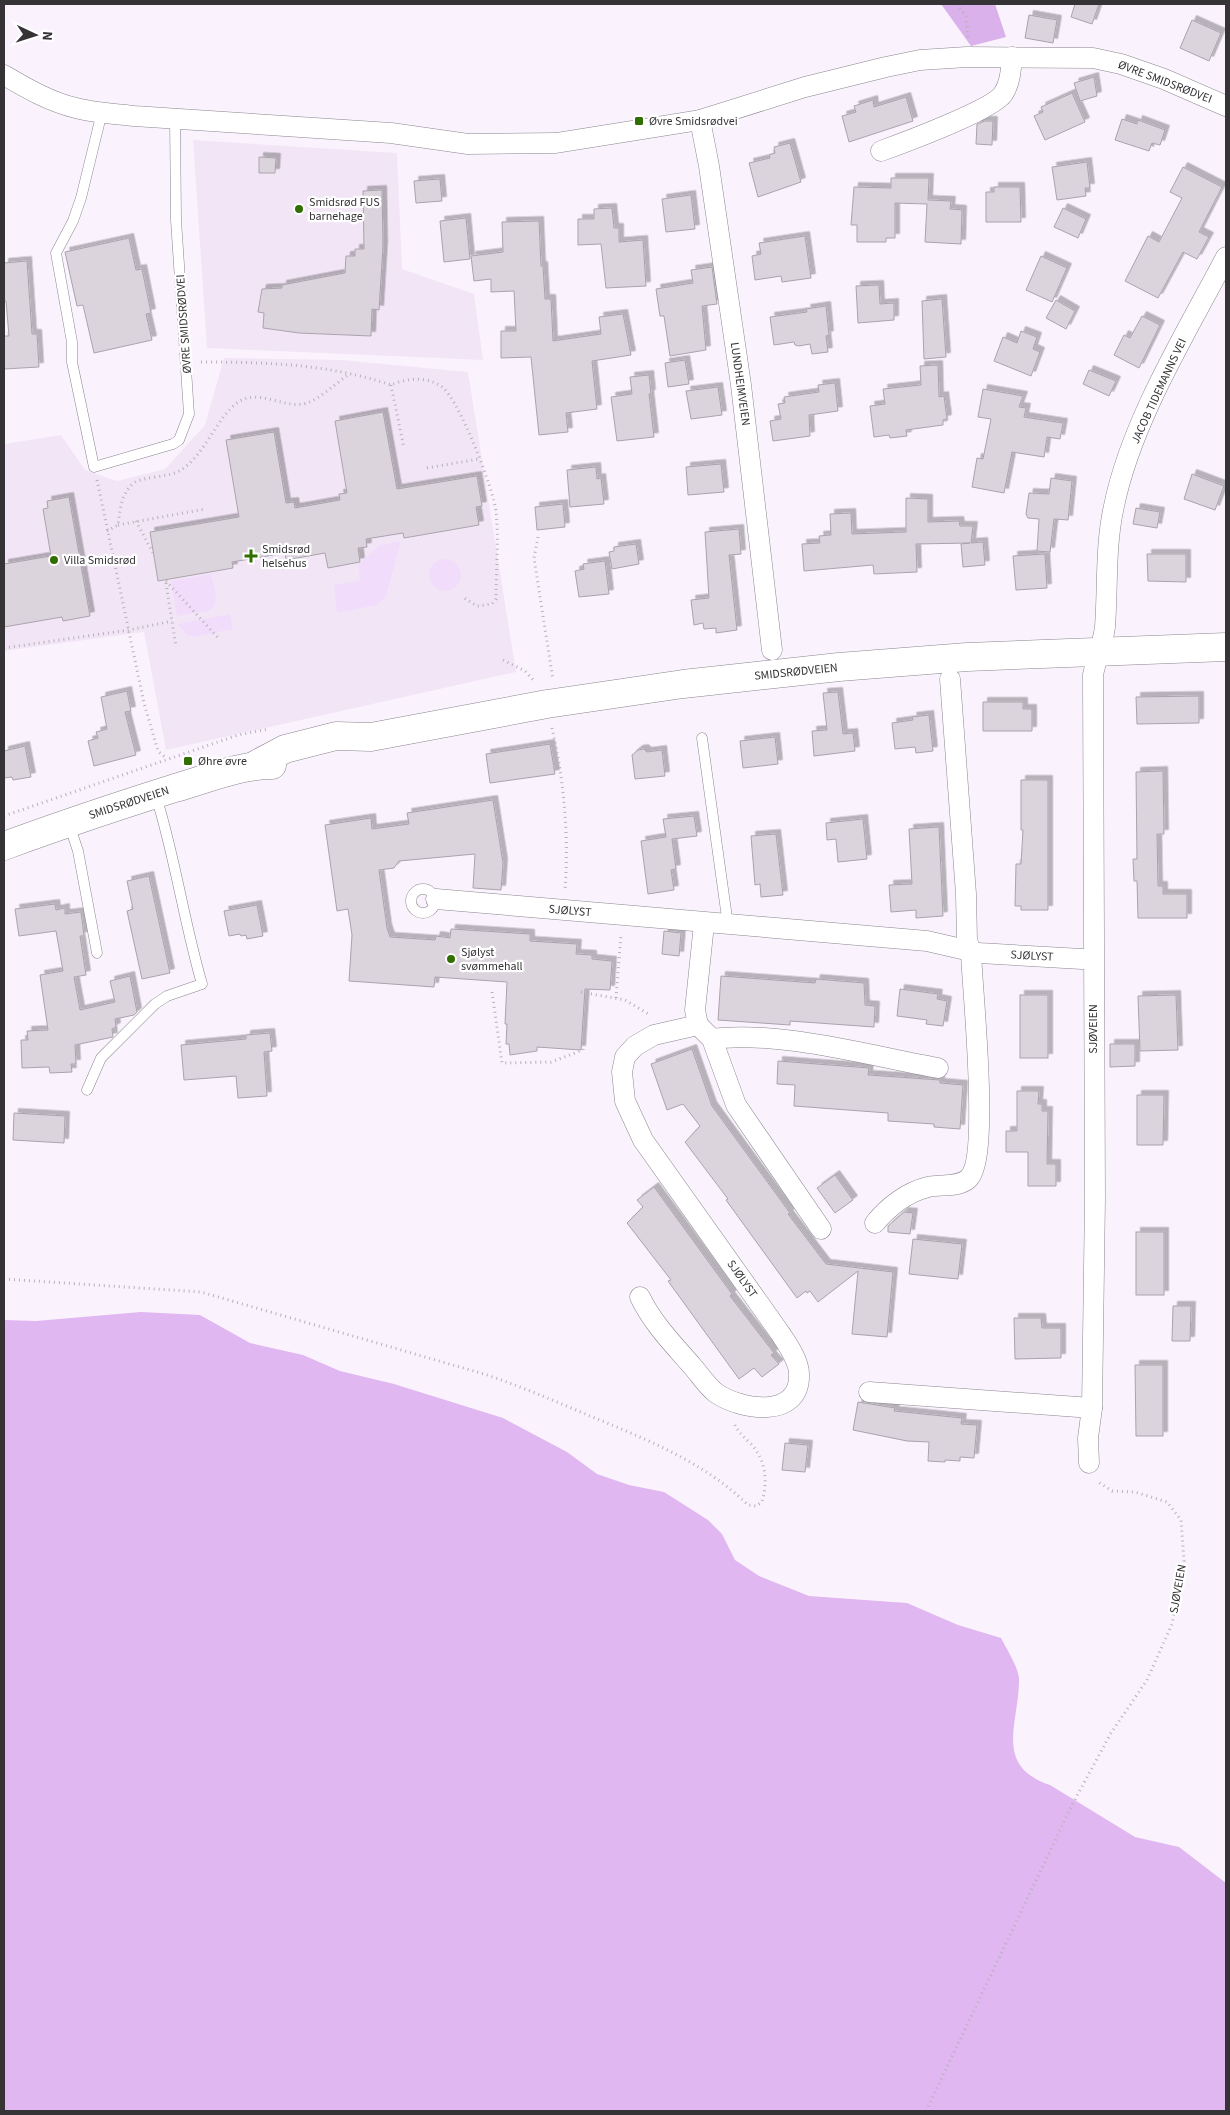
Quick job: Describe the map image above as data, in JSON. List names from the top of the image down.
{
  "streets": {
    "main road": ["SMIDSRØDVEIEN"],
    "street": [
      "ØVRE SMIDSRØDVEI",
      "LUNDHEIMVEIEN",
      "JACOB TIDEMANNS VEI",
      "SJØLYST",
      "SJØVEIEN"
    ]
  },
  "crossings": [
    ["ØVRE SMIDSRØDVEI", "LUNDHEIMVEIEN"],
    ["JACOB TIDEMANNS VEI", "SMIDSRØDVEIEN"],
    ["JACOB TIDEMANNS VEI", "SJØVEIEN"],
    ["SMIDSRØDVEIEN", "SJØVEIEN"],
    ["SJØLYST", "SJØVEIEN"]
  ],
  "places": {
    "transit": ["Øvre Smidsrødvei", "Øhre øvre"],
    "other": ["Smidsrød FUS barnehage", "Villa Smidsrød", "Sjølyst svømmehall"],
    "health": ["Smidsrød helsehus"]
  },
  "north": "right"
}
